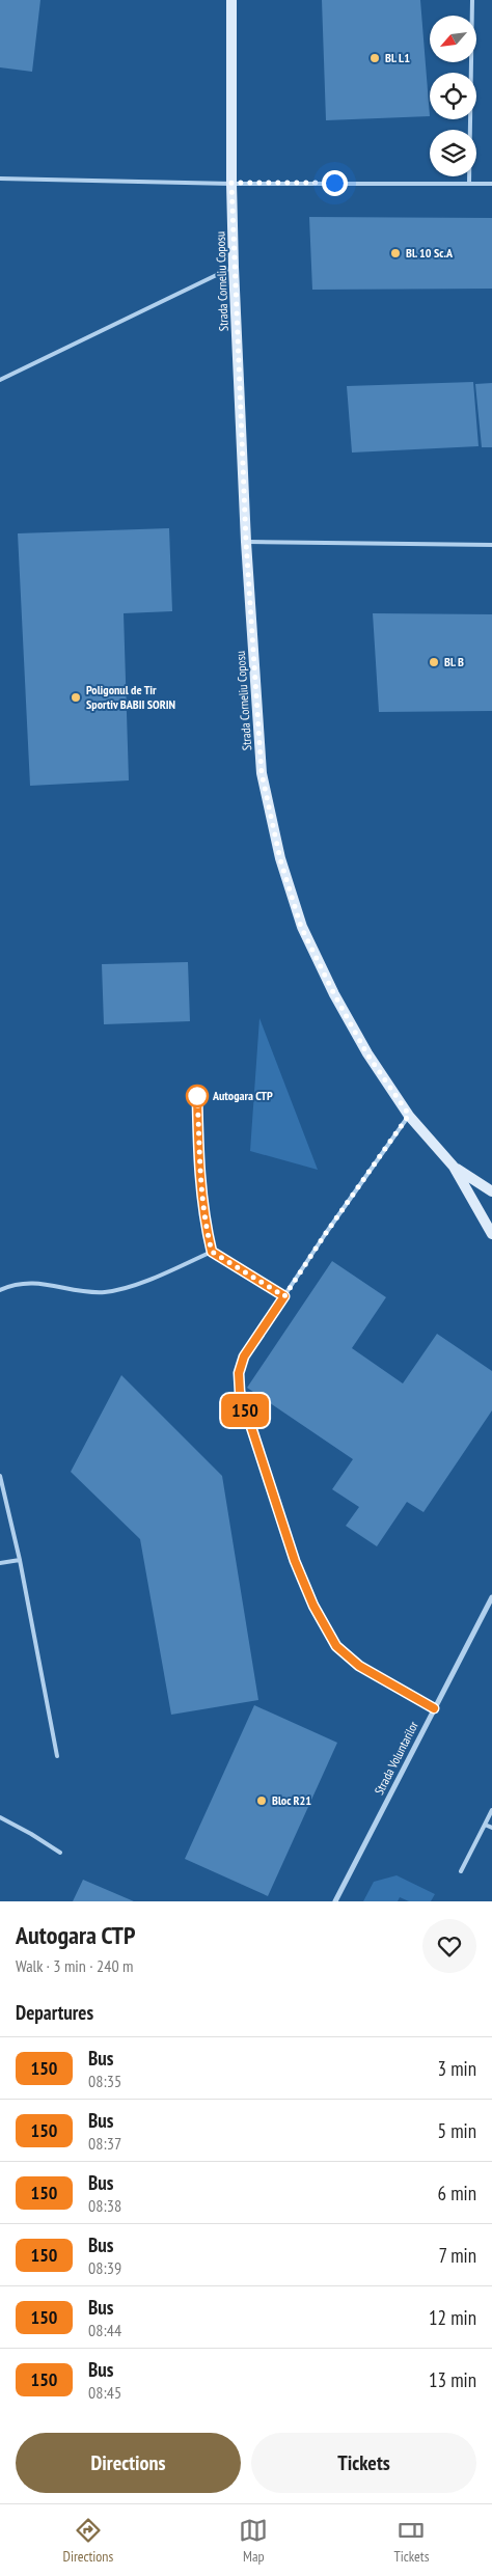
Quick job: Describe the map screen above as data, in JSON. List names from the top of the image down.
{
  "streets": {
    "main road": ["Strada Corneliu Coposu"],
    "street": ["Strada Voluntarilor"]
  },
  "places": [
    "Bl. L1",
    "Bl. 10 Sc.A",
    "Bl. B",
    "Poligonul de Tir Sportiv BABII SORIN",
    "Autogara CTP",
    "Bloc R21"
  ],
  "lines": ["bus line 150"],
  "north": "bottom left",
  "page": {
    "on_map": "150",
    "heading": [
      ["Autogara CTP", "Walk · 3 min · 240 m"],
      "Departures"
    ],
    "list": [
      {
        "mark": "150",
        "name": "Bus",
        "note": "08:35",
        "value": "3 min"
      },
      {
        "mark": "150",
        "name": "Bus",
        "note": "08:37",
        "value": "5 min"
      },
      {
        "mark": "150",
        "name": "Bus",
        "note": "08:38",
        "value": "6 min"
      },
      {
        "mark": "150",
        "name": "Bus",
        "note": "08:39",
        "value": "7 min"
      },
      {
        "mark": "150",
        "name": "Bus",
        "note": "08:44",
        "value": "12 min"
      },
      {
        "mark": "150",
        "name": "Bus",
        "note": "08:45",
        "value": "13 min"
      }
    ],
    "buttons": ["Directions", "Tickets"],
    "tabs": ["Directions", "Map", "Tickets"]
  }
}
